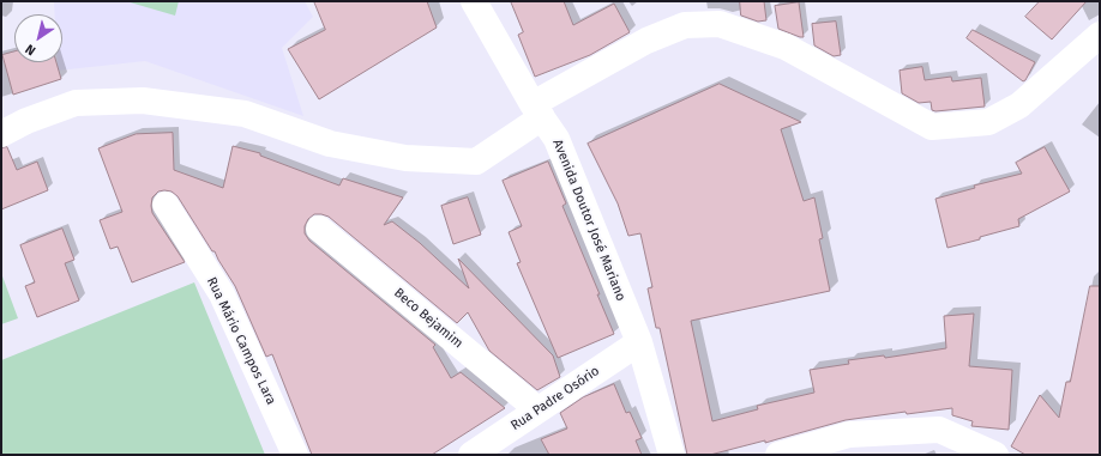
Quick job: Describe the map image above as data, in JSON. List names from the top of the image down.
{
  "streets": {
    "street": [
      "Avenida Doutor José Mariano",
      "Beco Bejamim",
      "Rua Mário Campos Lara",
      "Rua Padre Osório"
    ]
  },
  "crossings": [
    ["Avenida Doutor José Mariano", "Rua Padre Osório"],
    ["Beco Bejamim", "Rua Padre Osório"]
  ],
  "north": "bottom left"
}
